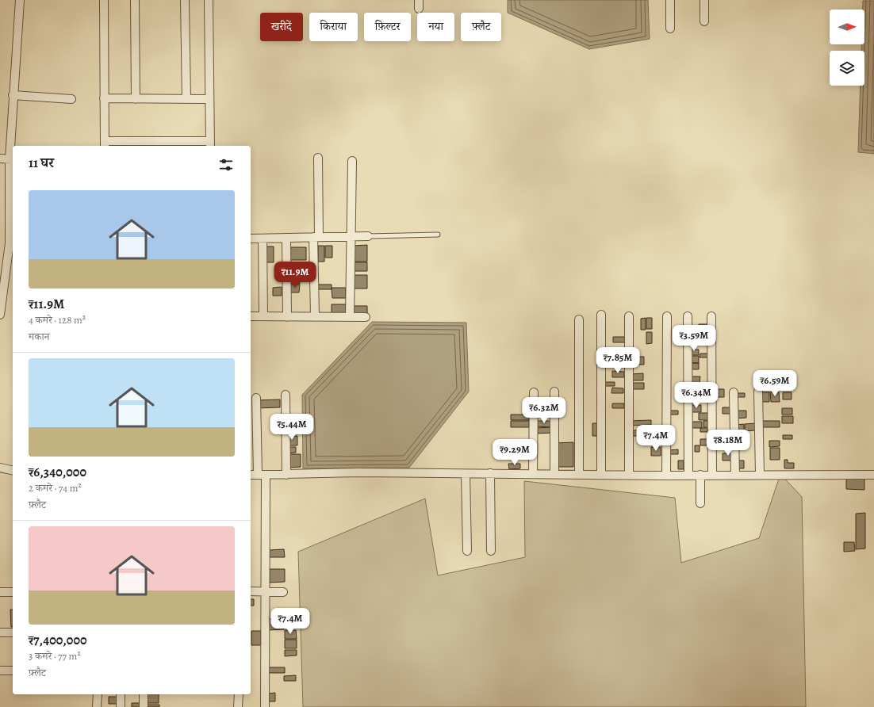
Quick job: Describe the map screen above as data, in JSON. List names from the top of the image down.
{
  "north": "right",
  "page": {
    "chip": [
      "खरीदें",
      "किराया",
      "फ़िल्टर",
      "नया",
      "फ़्लैट"
    ],
    "heading": "11 घर",
    "list": [
      {
        "name": "₹11.9M",
        "note": "4 कमरे · 128 m² · मकान"
      },
      {
        "name": "₹6,340,000",
        "note": "2 कमरे · 74 m² · फ़्लैट"
      },
      {
        "name": "₹7,400,000",
        "note": "3 कमरे · 77 m² · फ़्लैट"
      }
    ],
    "price": [
      "₹11.9M",
      "₹3.59M",
      "₹7.85M",
      "₹6.59M",
      "₹6.34M",
      "₹6.32M",
      "₹5.44M",
      "₹7.4M",
      "₹8.18M",
      "₹9.29M",
      "₹7.4M"
    ]
  }
}
